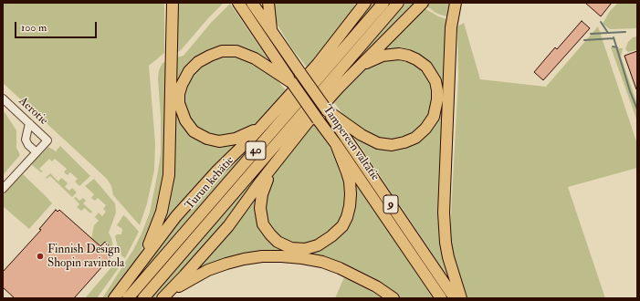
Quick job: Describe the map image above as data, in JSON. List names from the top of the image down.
{
  "streets": {
    "highway": [
      "Tampereen valtatie",
      "40",
      "Turun kehätie",
      "9"
    ],
    "street": ["Aerotie"]
  },
  "places": ["Finnish Design Shopin ravintola"],
  "scale_bar": "100 m"
}
